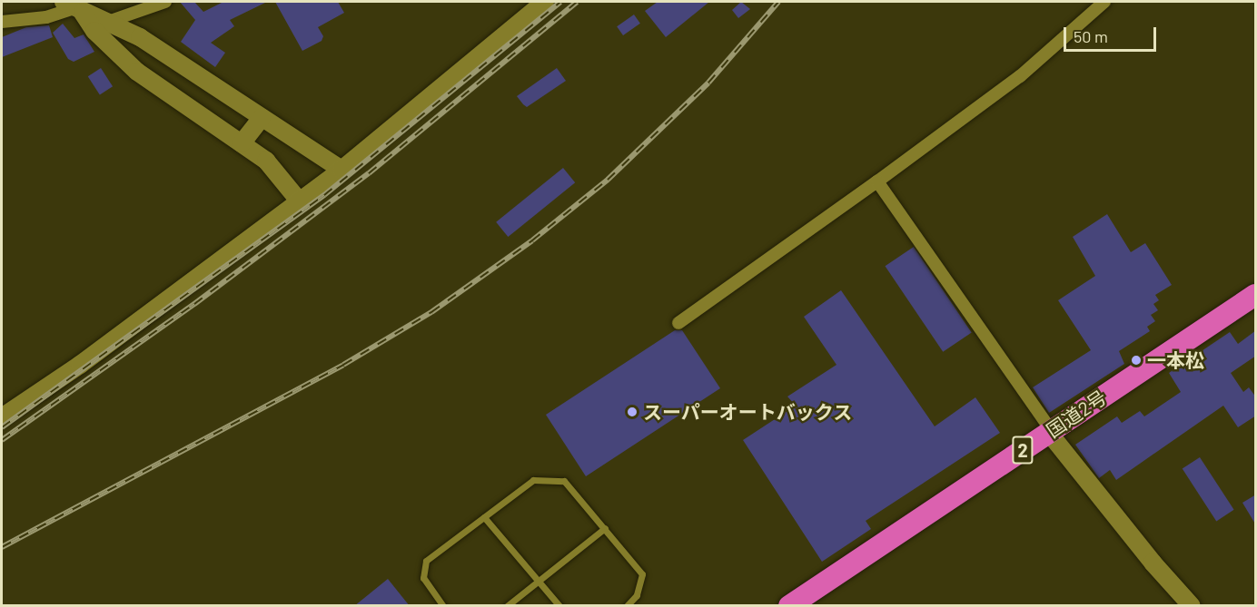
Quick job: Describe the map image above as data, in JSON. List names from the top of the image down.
{
  "streets": {
    "highway": ["国道2号", "2"]
  },
  "places": ["一本松", "スーパーオートバックス"],
  "scale_bar": "50 m"
}
